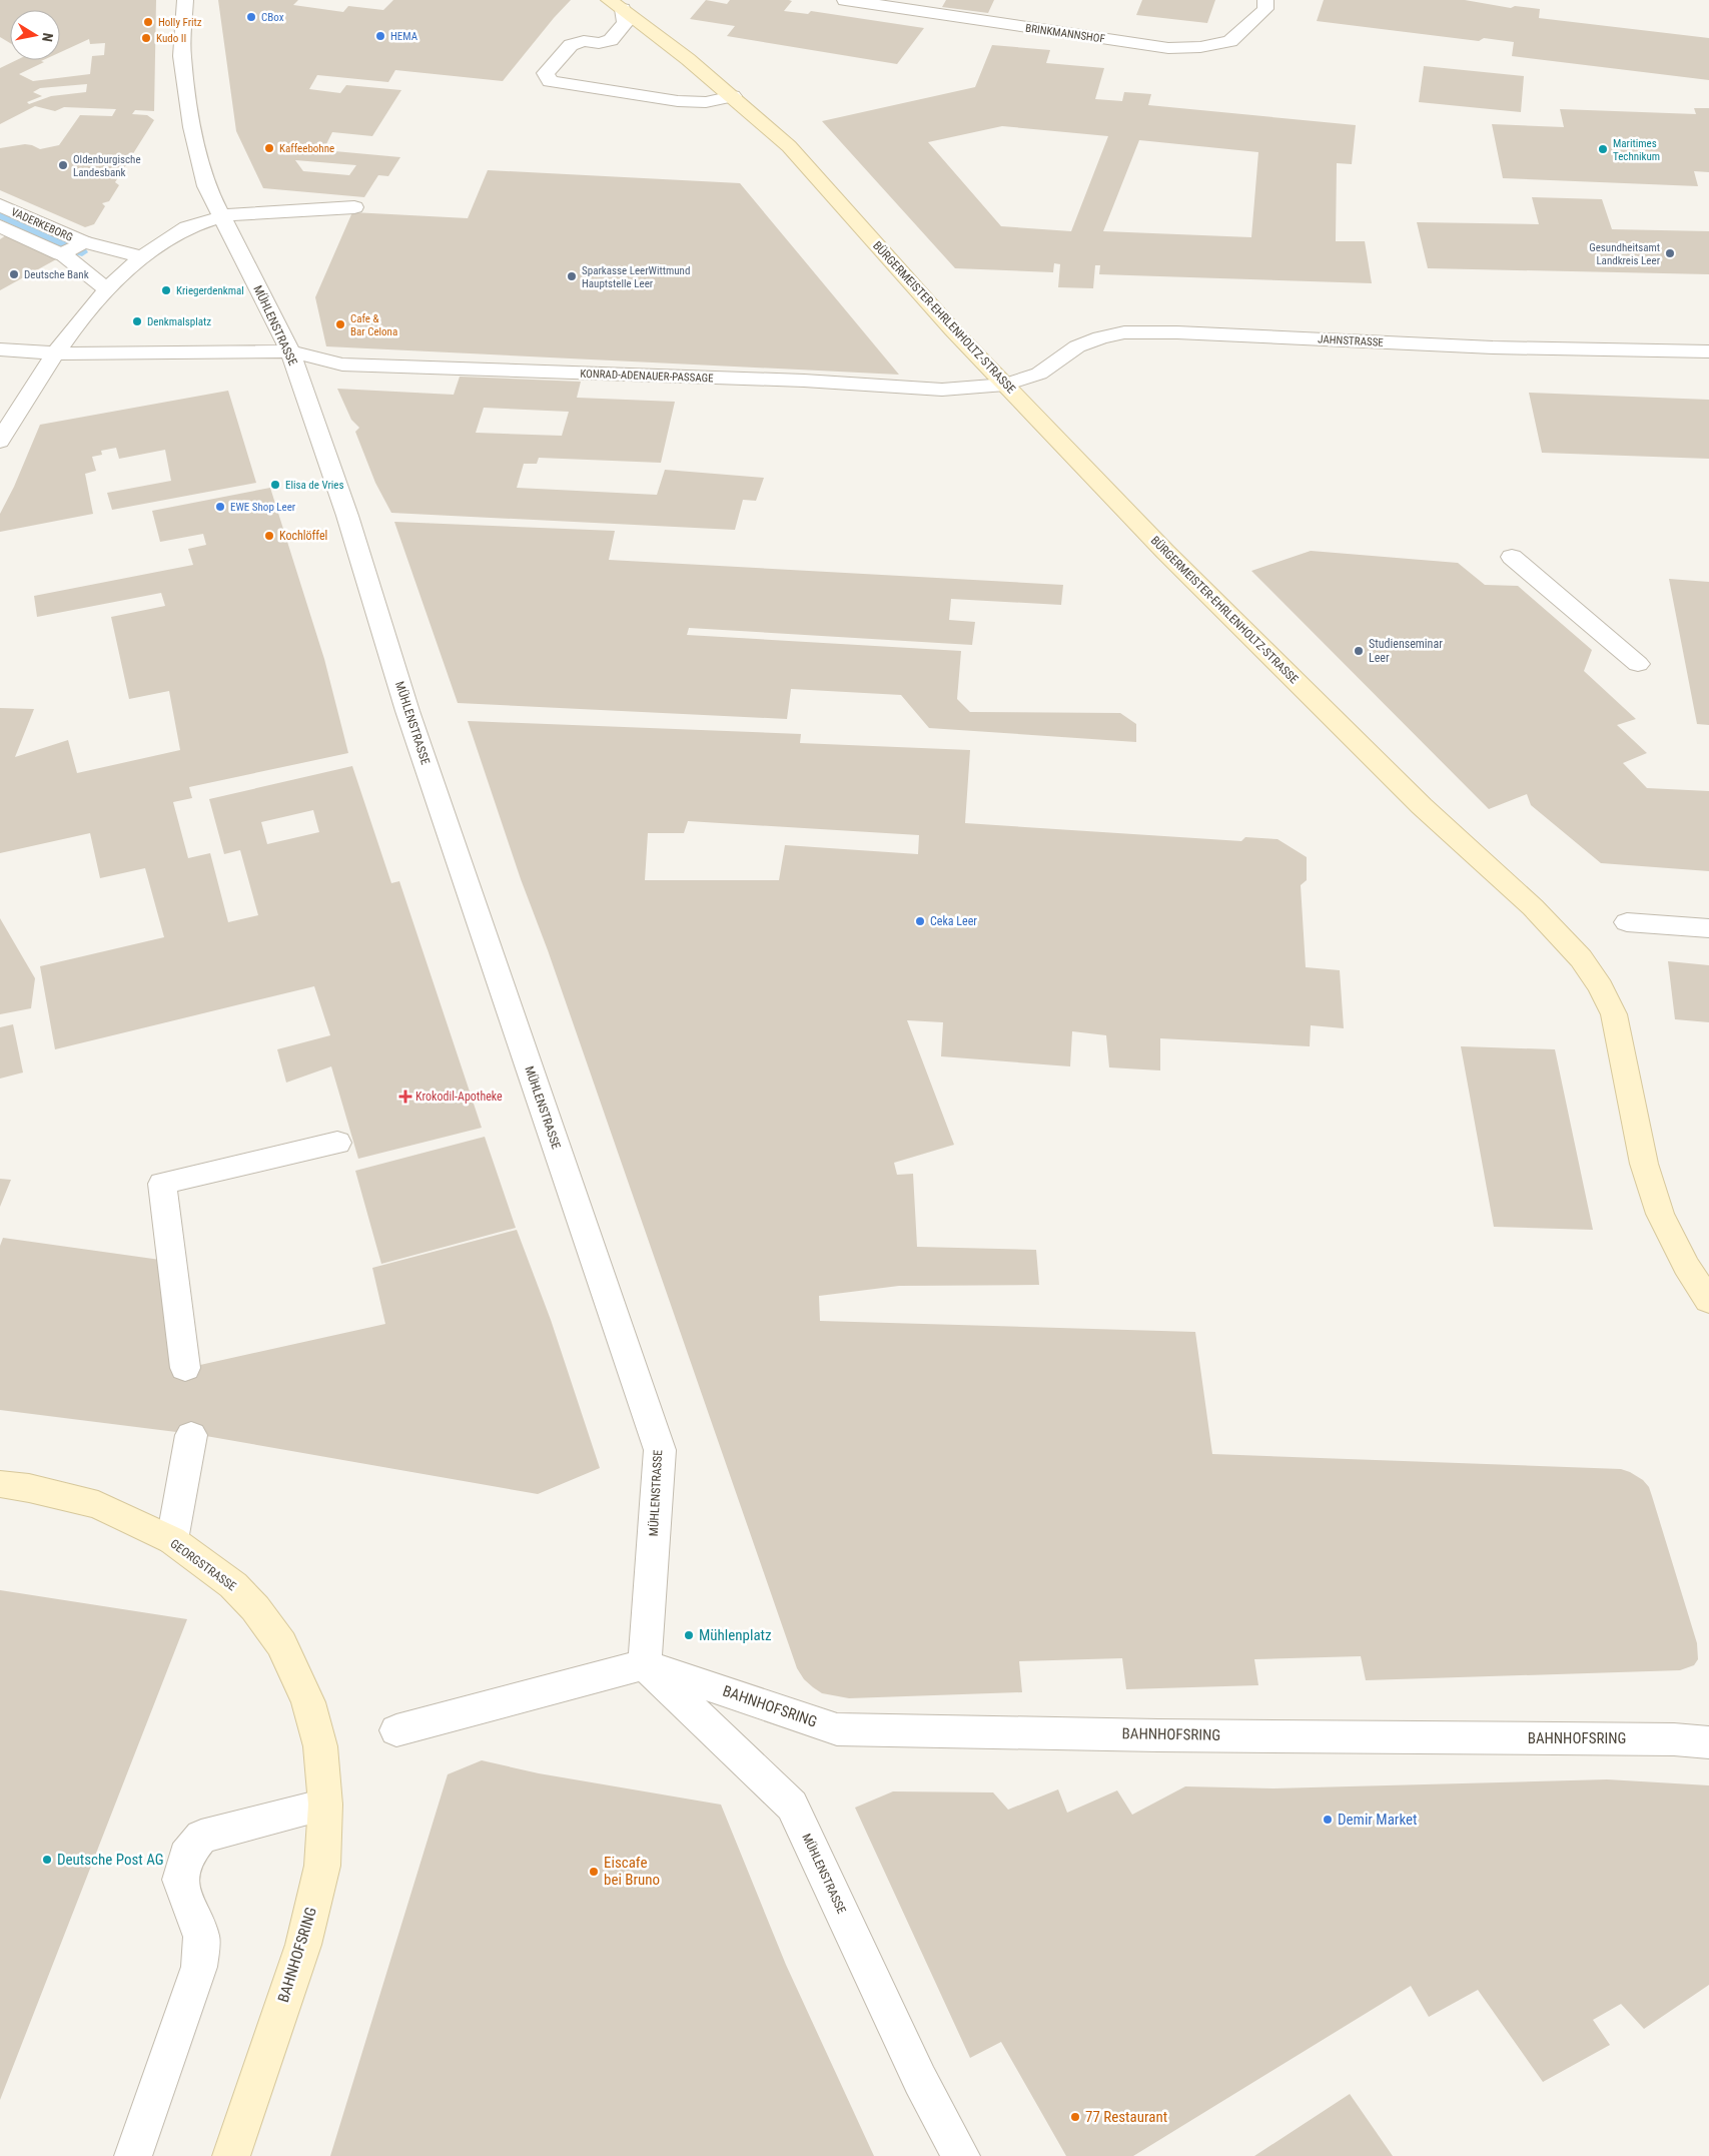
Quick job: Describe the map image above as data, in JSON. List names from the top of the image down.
{
  "streets": {
    "main road": ["BÜRGERMEISTER-EHRLENHOLTZ-STRASSE", "GEORGSTRASSE", "BAHNHOFSRING"],
    "street": [
      "BRINKMANNSHOF",
      "VADERKEBORG",
      "MÜHLENSTRASSE",
      "JAHNSTRASSE",
      "KONRAD-ADENAUER-PASSAGE"
    ]
  },
  "crossings": [
    ["BÜRGERMEISTER-EHRLENHOLTZ-STRASSE", "JAHNSTRASSE"],
    ["BÜRGERMEISTER-EHRLENHOLTZ-STRASSE", "KONRAD-ADENAUER-PASSAGE"],
    ["MÜHLENSTRASSE", "KONRAD-ADENAUER-PASSAGE"],
    ["MÜHLENSTRASSE", "BAHNHOFSRING"],
    ["JAHNSTRASSE", "KONRAD-ADENAUER-PASSAGE"],
    ["GEORGSTRASSE", "BAHNHOFSRING"]
  ],
  "places": {
    "other": [
      "CBox",
      "Holly Fritz",
      "HEMA",
      "Kudo II",
      "Kaffeebohne",
      "Maritimes Technikum",
      "Oldenburgische Landesbank",
      "Gesundheitsamt Landkreis Leer",
      "Deutsche Bank",
      "Sparkasse LeerWittmund Hauptstelle Leer",
      "Kriegerdenkmal",
      "Denkmalsplatz",
      "Cafe & Bar Celona",
      "Elisa de Vries",
      "EWE Shop Leer",
      "Kochlöffel",
      "Studienseminar Leer",
      "Ceka Leer",
      "Mühlenplatz",
      "Demir Market",
      "Deutsche Post AG",
      "Eiscafe bei Bruno",
      "77 Restaurant"
    ],
    "health": ["Krokodil-Apotheke"]
  },
  "north": "right"
}
